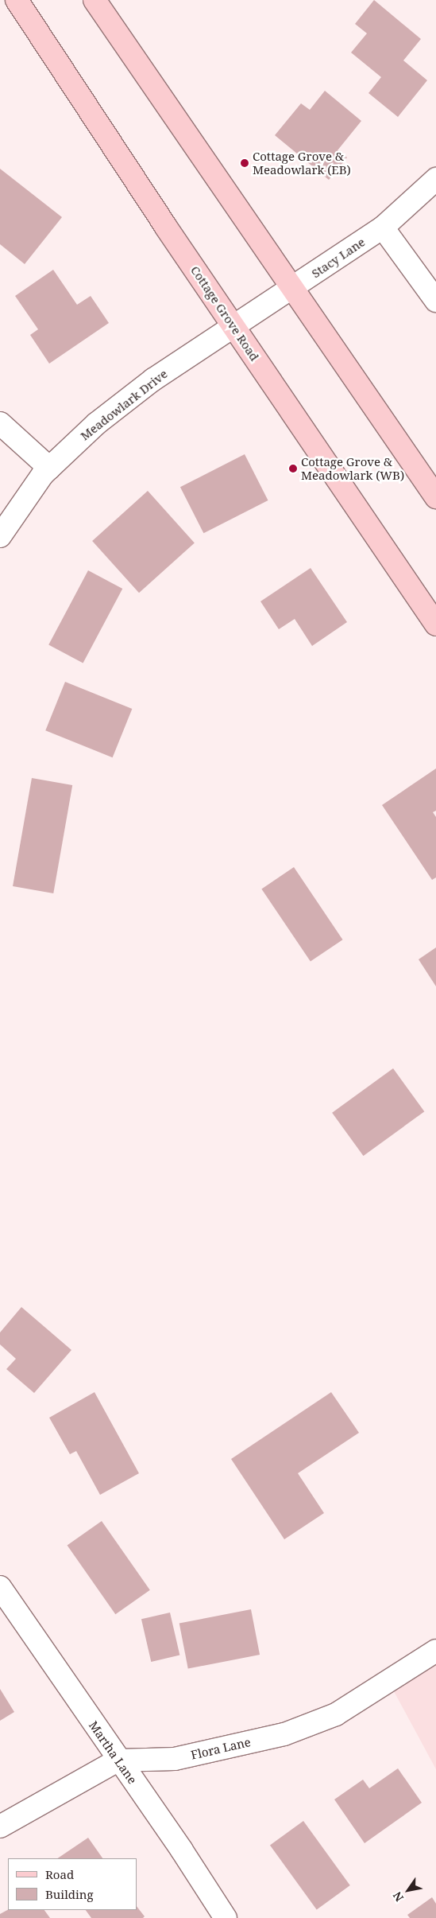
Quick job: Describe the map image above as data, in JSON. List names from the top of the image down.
{
  "streets": {
    "main road": ["Cottage Grove Road"],
    "street": [
      "Stacy Lane",
      "Meadowlark Drive",
      "Flora Lane",
      "Martha Lane"
    ]
  },
  "crossings": [
    ["Stacy Lane", "Cottage Grove Road"],
    ["Stacy Lane", "Meadowlark Drive"],
    ["Cottage Grove Road", "Meadowlark Drive"],
    ["Flora Lane", "Martha Lane"]
  ],
  "places": ["Cottage Grove & Meadowlark (EB)", "Cottage Grove & Meadowlark (WB)"],
  "legend": ["Road", "Building"],
  "north": "bottom left"
}
